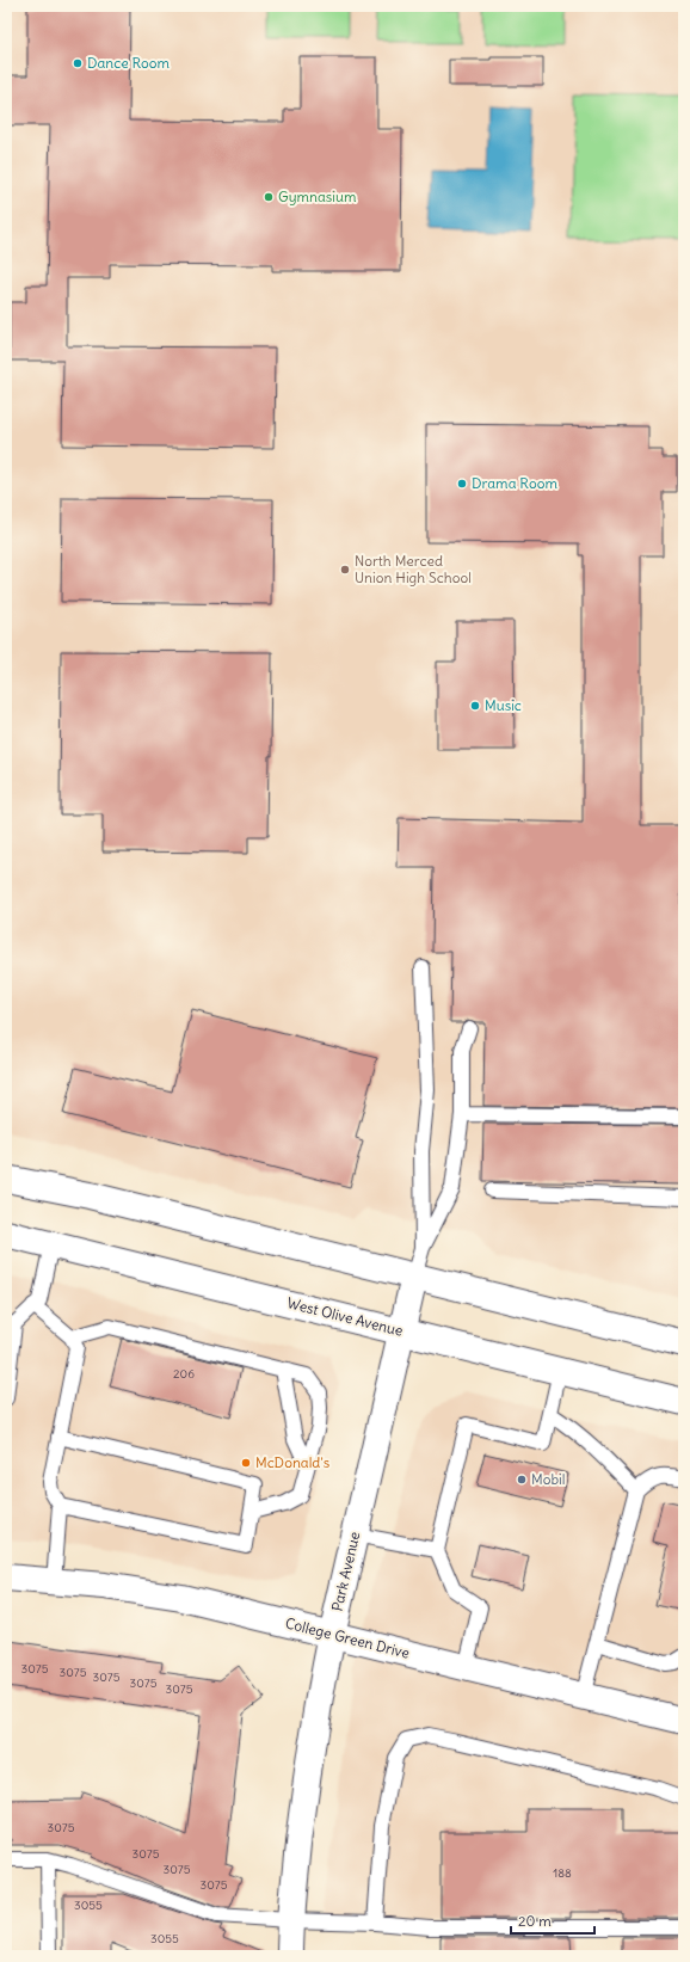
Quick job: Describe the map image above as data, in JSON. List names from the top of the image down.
{
  "streets": {
    "street": ["West Olive Avenue", "Park Avenue", "College Green Drive"]
  },
  "crossings": [
    ["West Olive Avenue", "Park Avenue"],
    ["Park Avenue", "College Green Drive"]
  ],
  "places": [
    "Dance Room",
    "Gymnasium",
    "Drama Room",
    "North Merced Union High School",
    "Music",
    "McDonald's",
    "Mobil"
  ],
  "house_numbers": [
    "206",
    "3075",
    "3075",
    "3075",
    "3075",
    "3075",
    "3075",
    "3075",
    "3075",
    "188",
    "3075",
    "3055",
    "3055"
  ],
  "scale_bar": "20 m"
}
